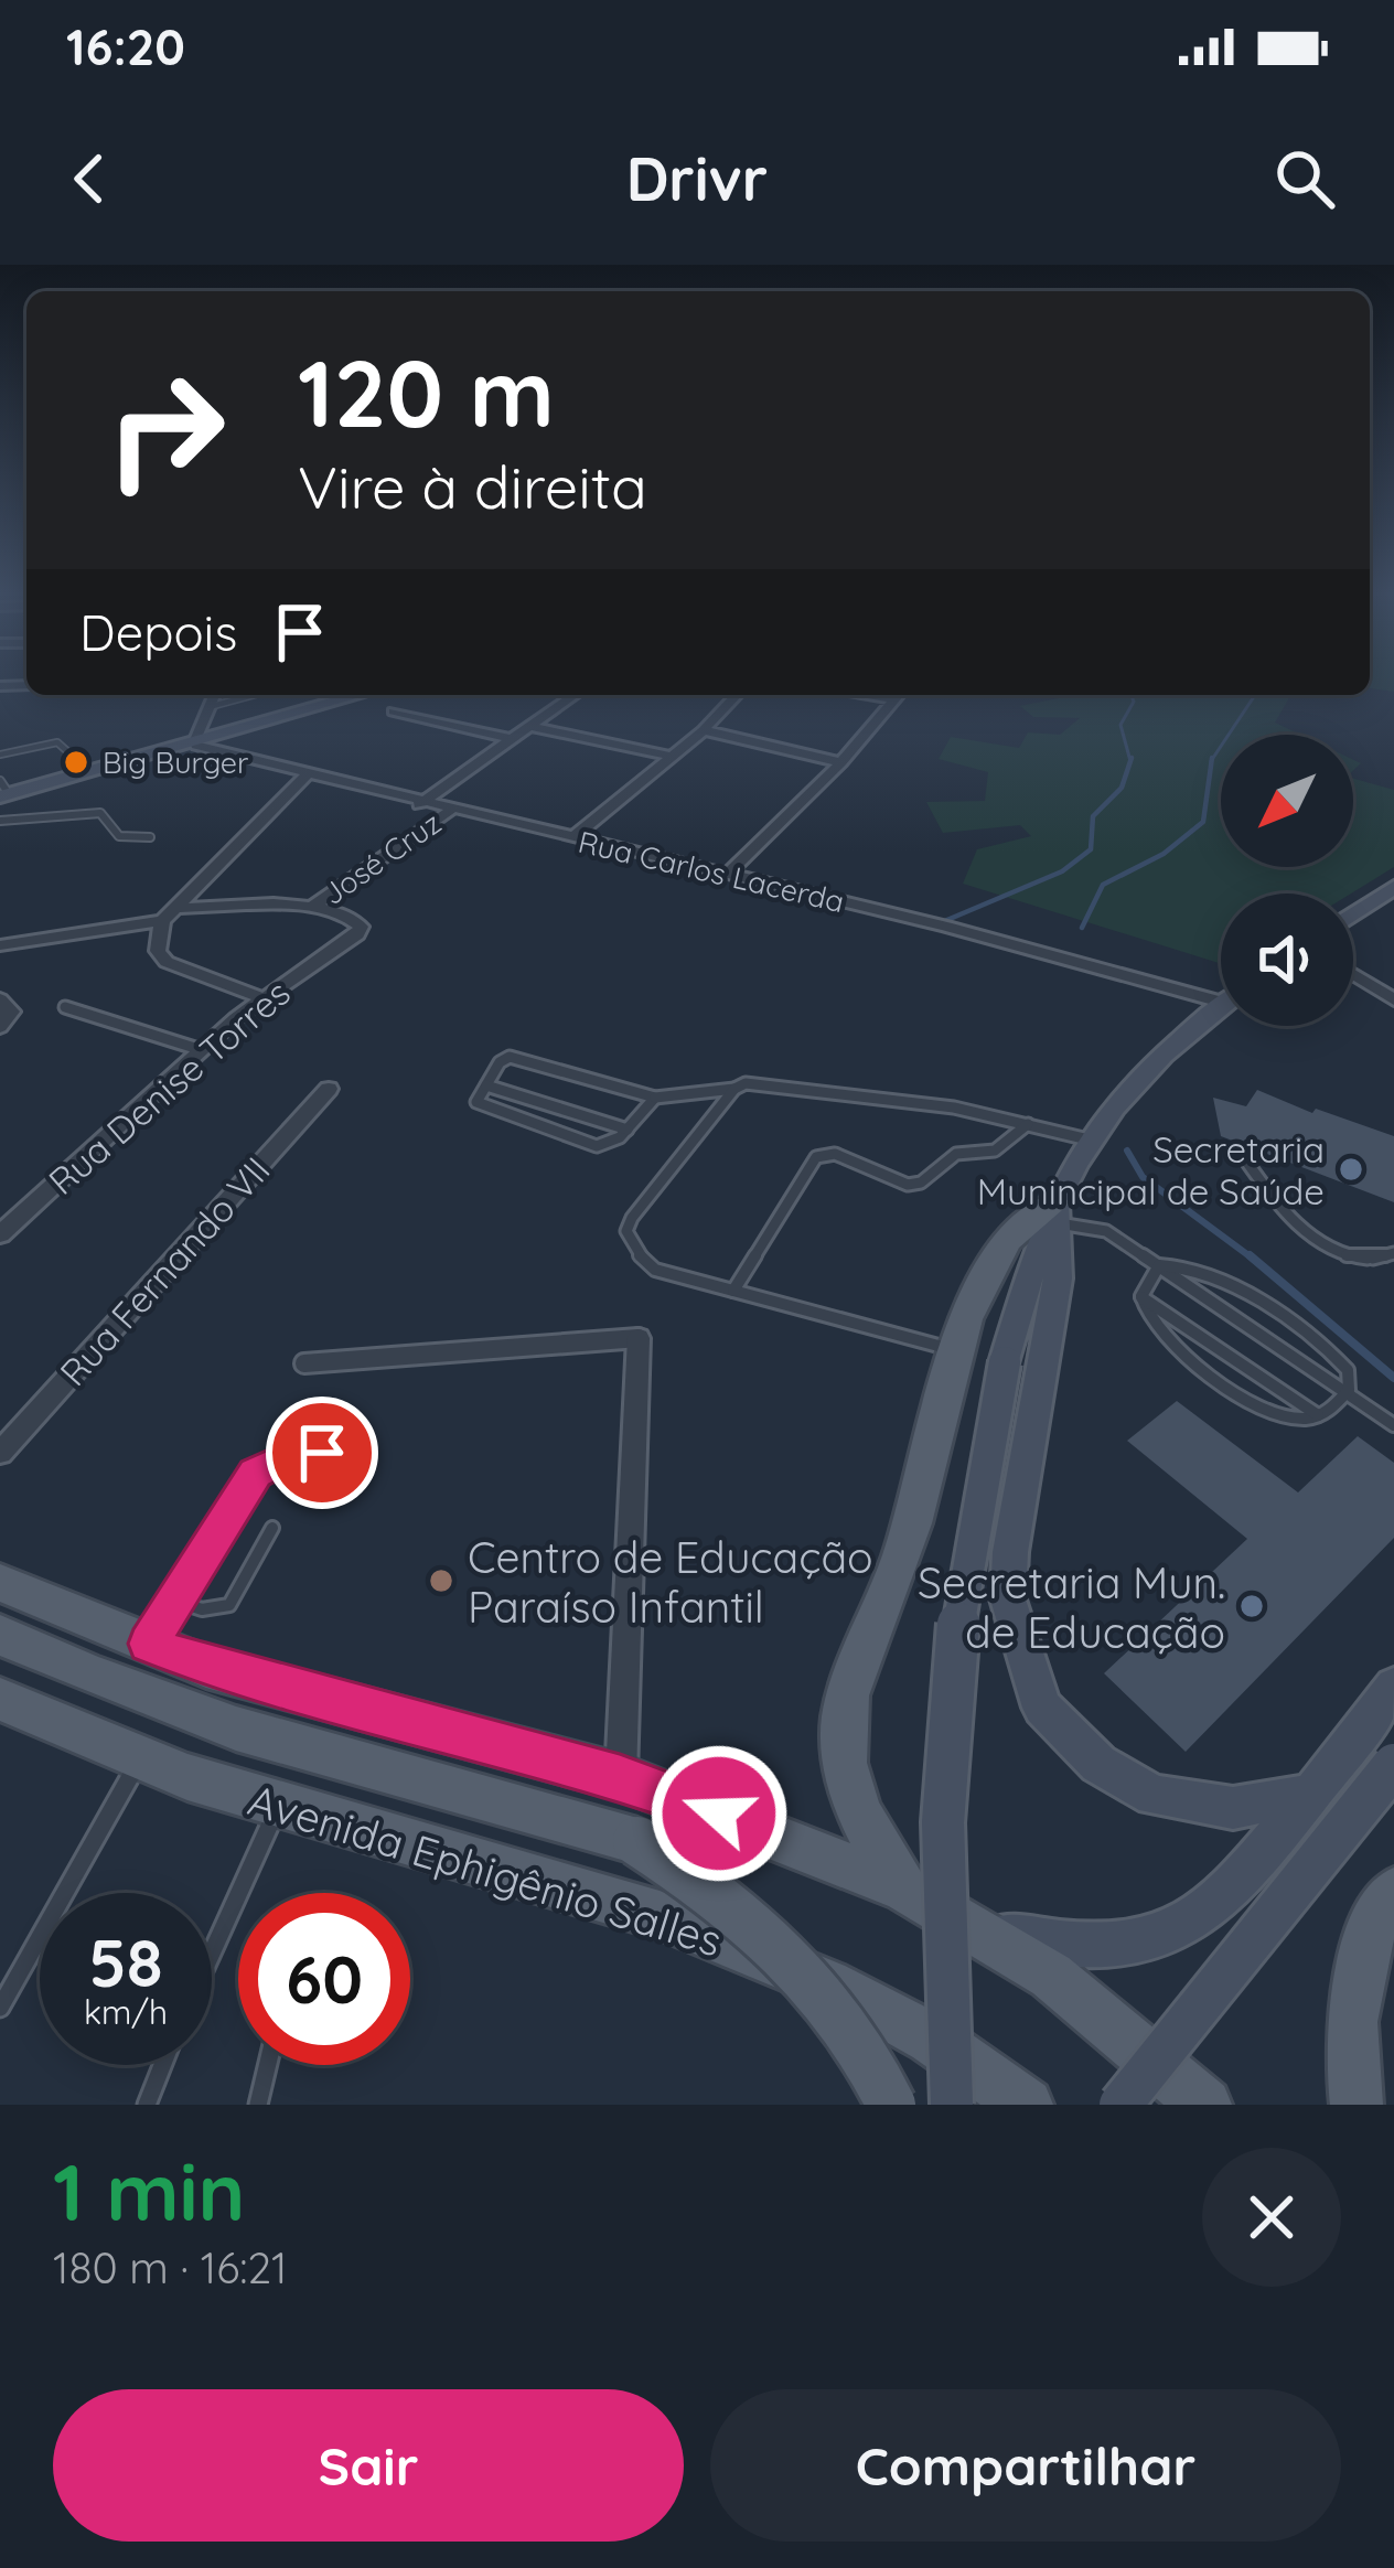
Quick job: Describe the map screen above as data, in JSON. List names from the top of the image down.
{
  "streets": {
    "main road": ["Avenida Ephigênio Salles"],
    "street": [
      "José Cruz",
      "Rua Carlos Lacerda",
      "Rua Denise Torres",
      "Rua Fernando VII"
    ]
  },
  "crossings": [
    ["José Cruz", "Rua Carlos Lacerda"],
    ["José Cruz", "Rua Denise Torres"]
  ],
  "places": [
    "Big Burger",
    "Secretaria Munincipal de Saúde",
    "Centro de Educação Paraíso Infantil",
    "Secretaria Mun. de Educação"
  ],
  "north": "bottom left",
  "page": {
    "status": "16:20",
    "header": "Drivr",
    "turn": ["120 m", "Vire à direita"],
    "then": "Depois",
    "speed": "58 km/h",
    "limit": "60",
    "heading": ["1 min", "180 m · 16:21"],
    "buttons": ["Sair", "Compartilhar"]
  }
}
